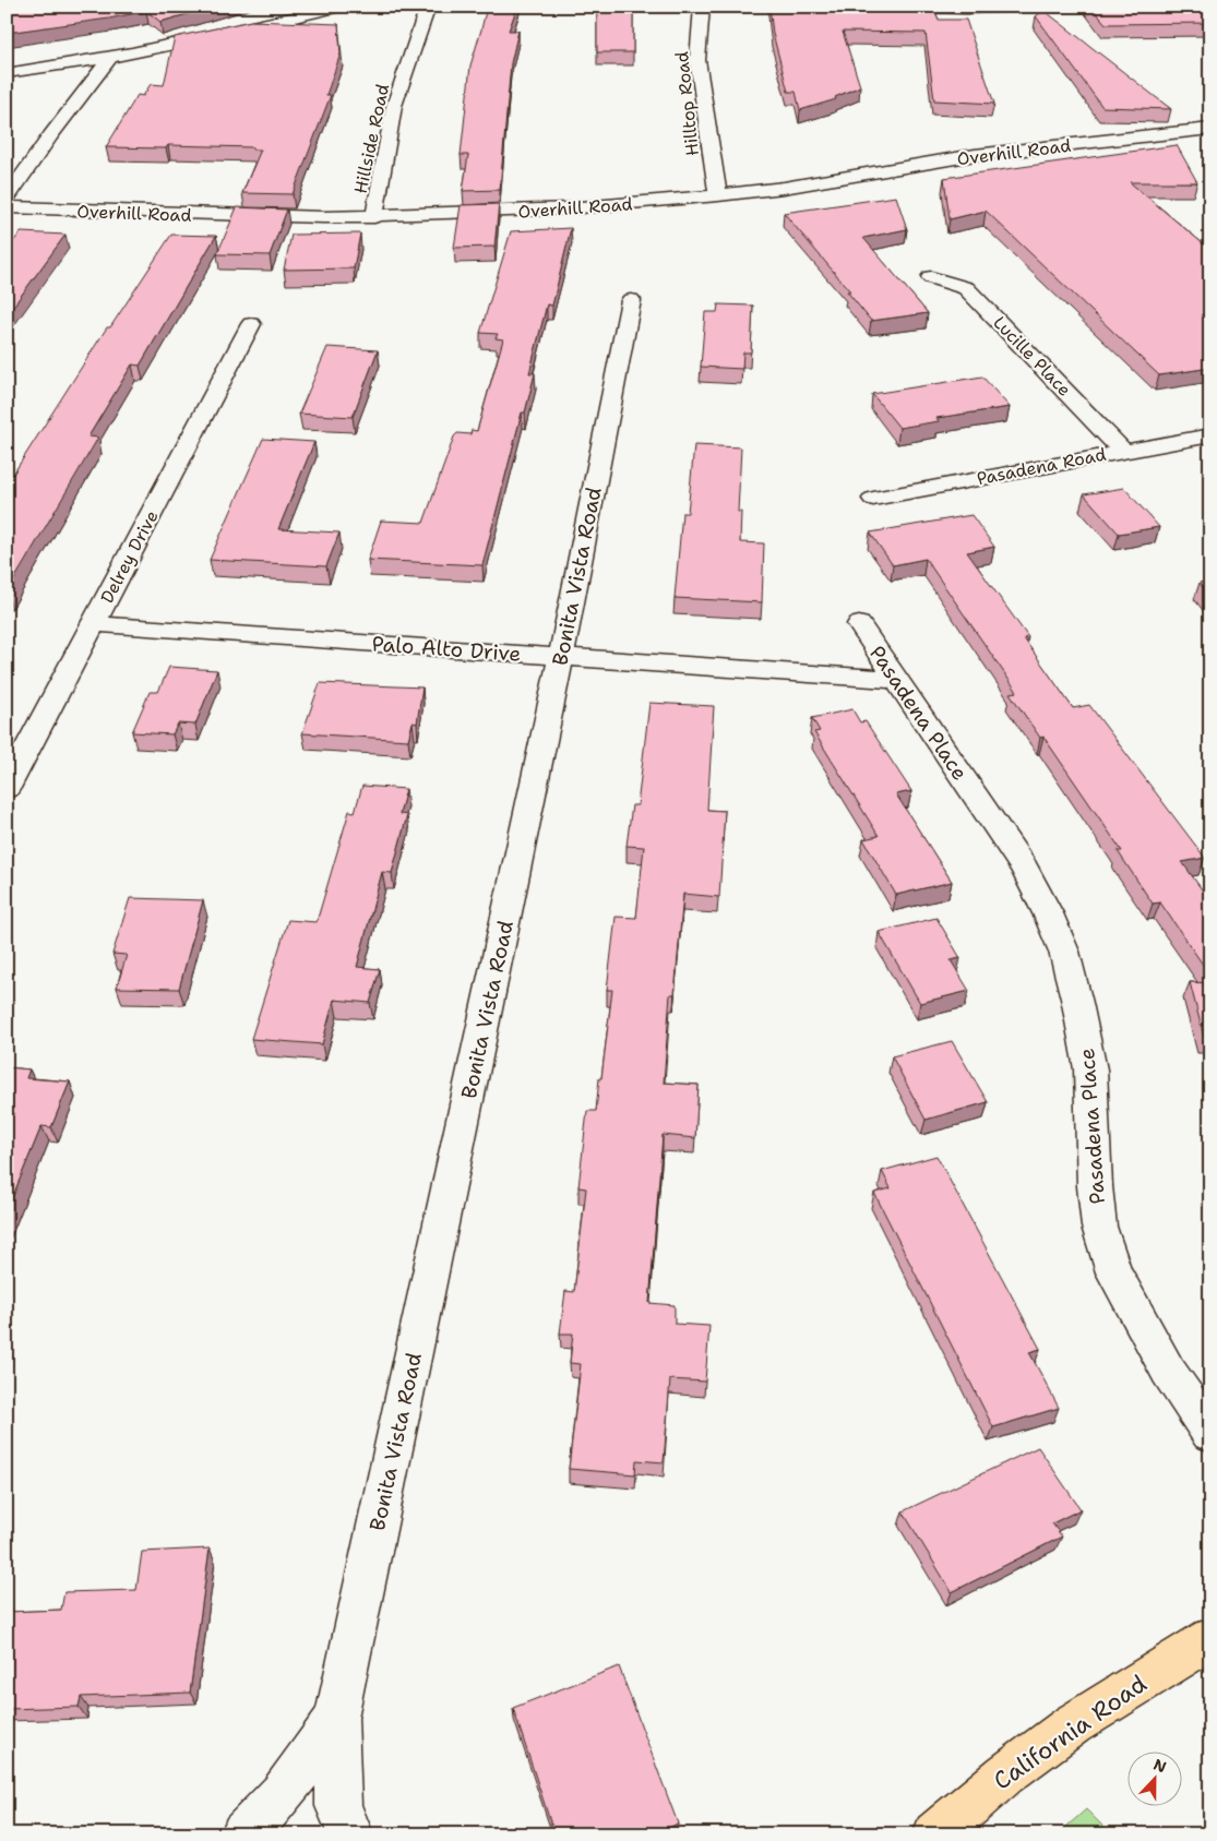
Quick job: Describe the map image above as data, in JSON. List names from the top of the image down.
{
  "streets": {
    "main road": ["California Road"],
    "street": [
      "Hilltop Road",
      "Hillside Road",
      "Overhill Road",
      "Lucille Place",
      "Pasadena Road",
      "Delrey Drive",
      "Bonita Vista Road",
      "Palo Alto Drive",
      "Pasadena Place"
    ]
  },
  "crossings": [
    ["Hilltop Road", "Overhill Road"],
    ["Hillside Road", "Overhill Road"],
    ["Lucille Place", "Pasadena Road"],
    ["Delrey Drive", "Palo Alto Drive"],
    ["Bonita Vista Road", "Palo Alto Drive"],
    ["Palo Alto Drive", "Pasadena Place"]
  ],
  "north": "top"
}
